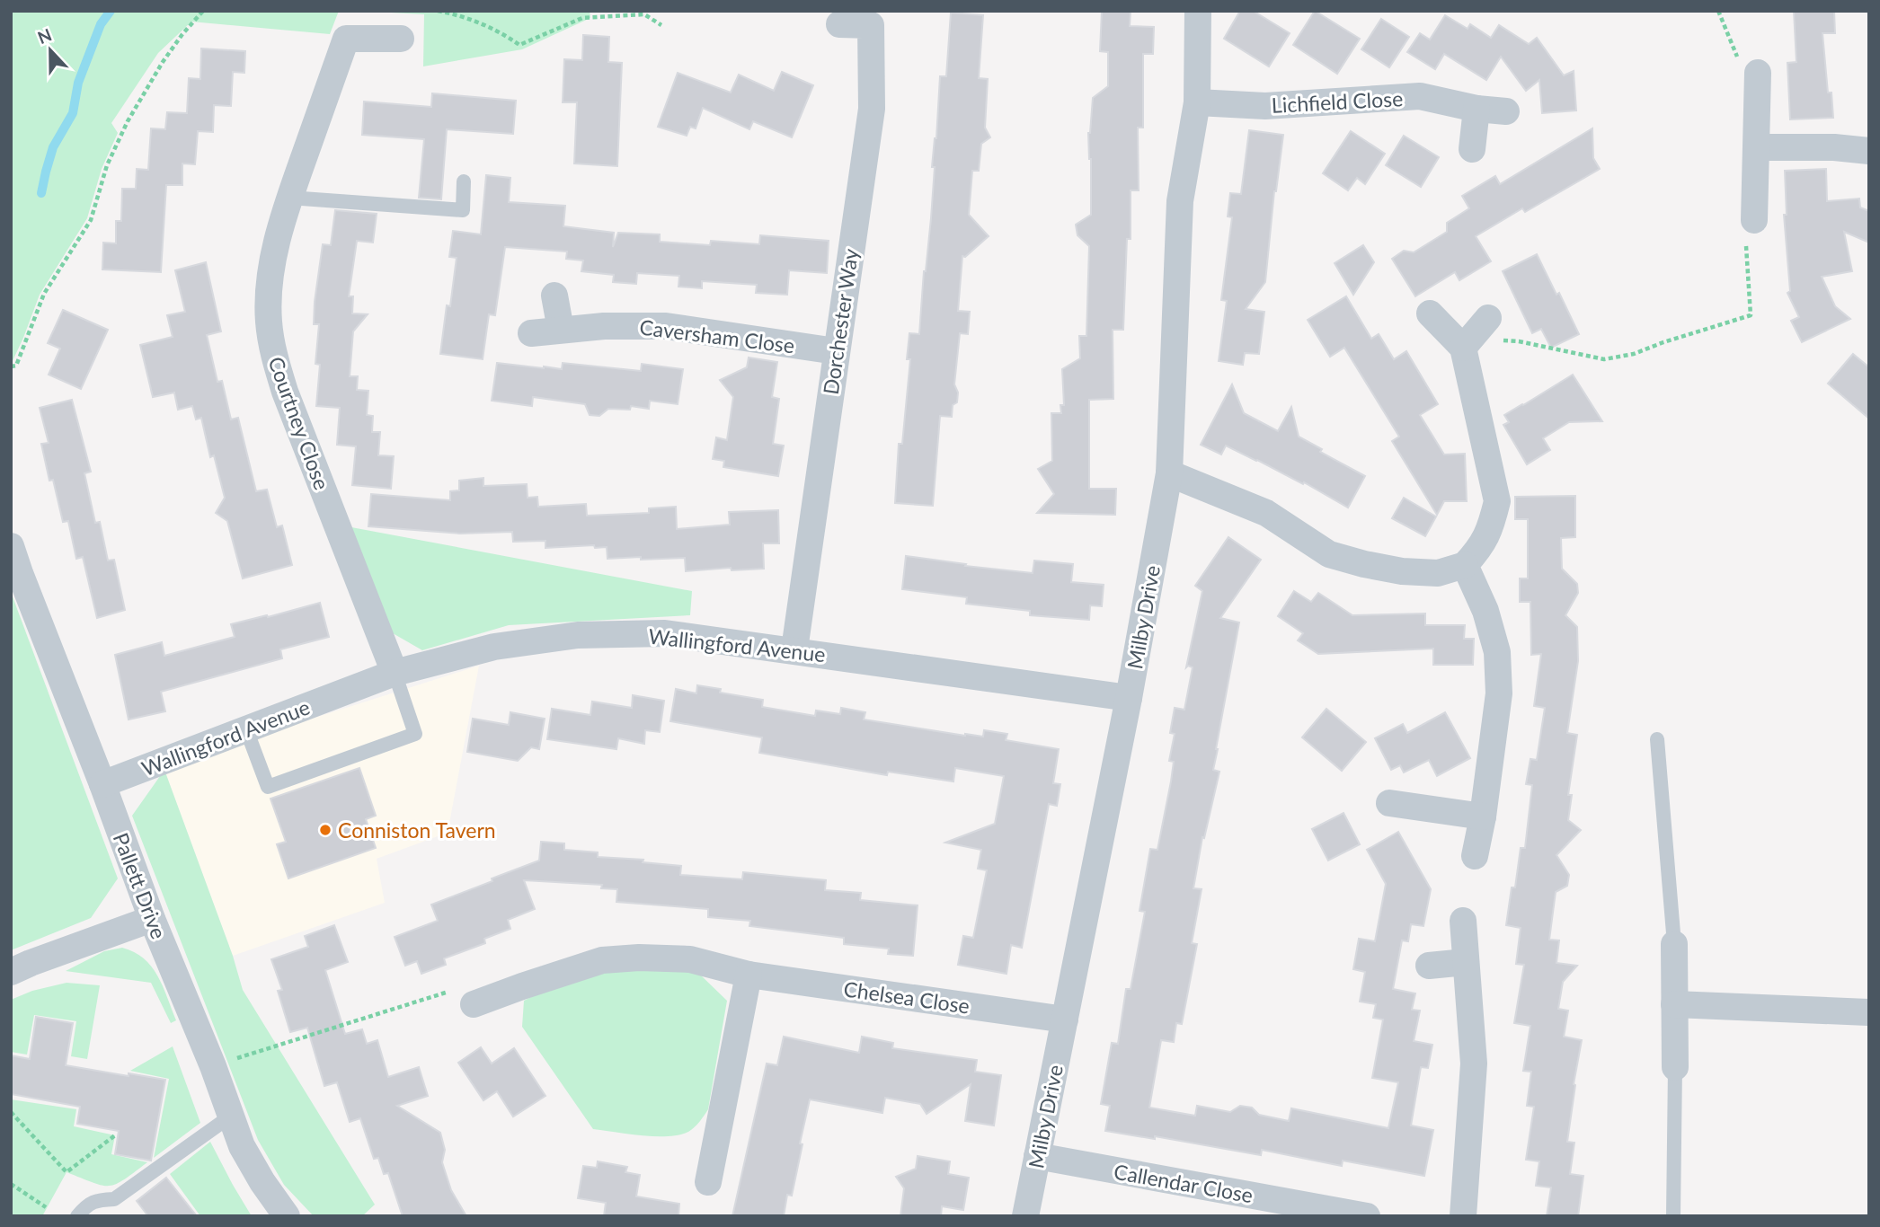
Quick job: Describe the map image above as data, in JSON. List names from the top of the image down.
{
  "streets": {
    "street": [
      "Lichfield Close",
      "Dorchester Way",
      "Caversham Close",
      "Courtney Close",
      "Milby Drive",
      "Wallingford Avenue",
      "Pallett Drive",
      "Chelsea Close",
      "Callendar Close"
    ]
  },
  "crossings": [
    ["Lichfield Close", "Milby Drive"],
    ["Dorchester Way", "Caversham Close"],
    ["Dorchester Way", "Wallingford Avenue"],
    ["Courtney Close", "Wallingford Avenue"],
    ["Milby Drive", "Wallingford Avenue"],
    ["Milby Drive", "Chelsea Close"],
    ["Milby Drive", "Callendar Close"],
    ["Wallingford Avenue", "Pallett Drive"]
  ],
  "places": ["Conniston Tavern"],
  "north": "top"
}
